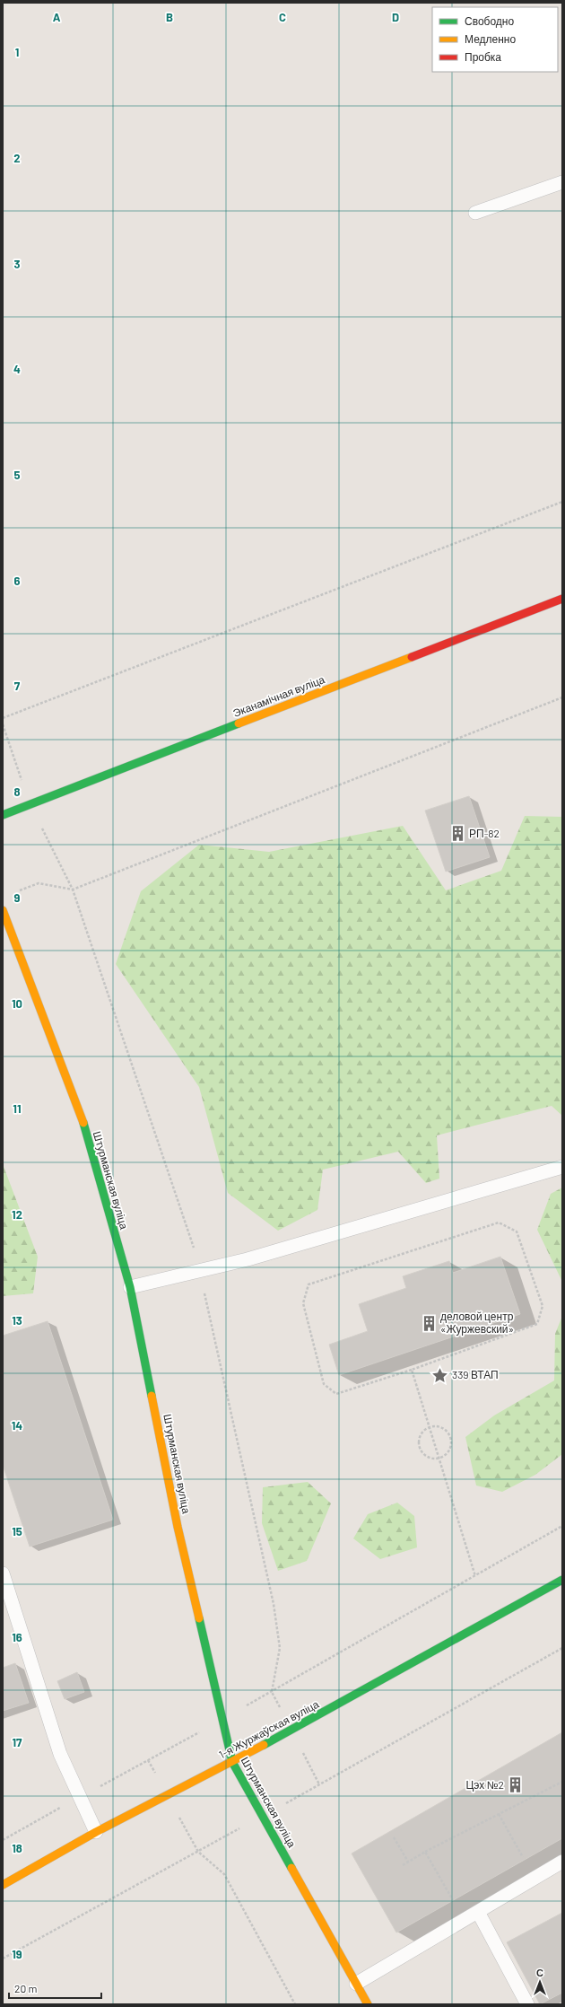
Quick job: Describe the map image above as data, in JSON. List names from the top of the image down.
{
  "streets": {
    "street": ["Эканамічная вуліца", "Штурманская вуліца", "1-я Журжаўская вуліца"]
  },
  "crossings": [
    ["Штурманская вуліца", "1-я Журжаўская вуліца"]
  ],
  "places": {
    "building": ["РП-82", "деловой центр «Журжевский»", "Цэх №2"],
    "place": ["339 ВТАП"]
  },
  "legend": ["Свободно", "Медленно", "Пробка"],
  "scale_bar": "20 m",
  "north": "top",
  "grid": {
    "columns": [
      "A",
      "B",
      "C",
      "D"
    ],
    "rows": [
      "1",
      "2",
      "3",
      "4",
      "5",
      "6",
      "7",
      "8",
      "9",
      "10",
      "11",
      "12",
      "13",
      "14",
      "15",
      "16",
      "17",
      "18",
      "19"
    ]
  }
}
